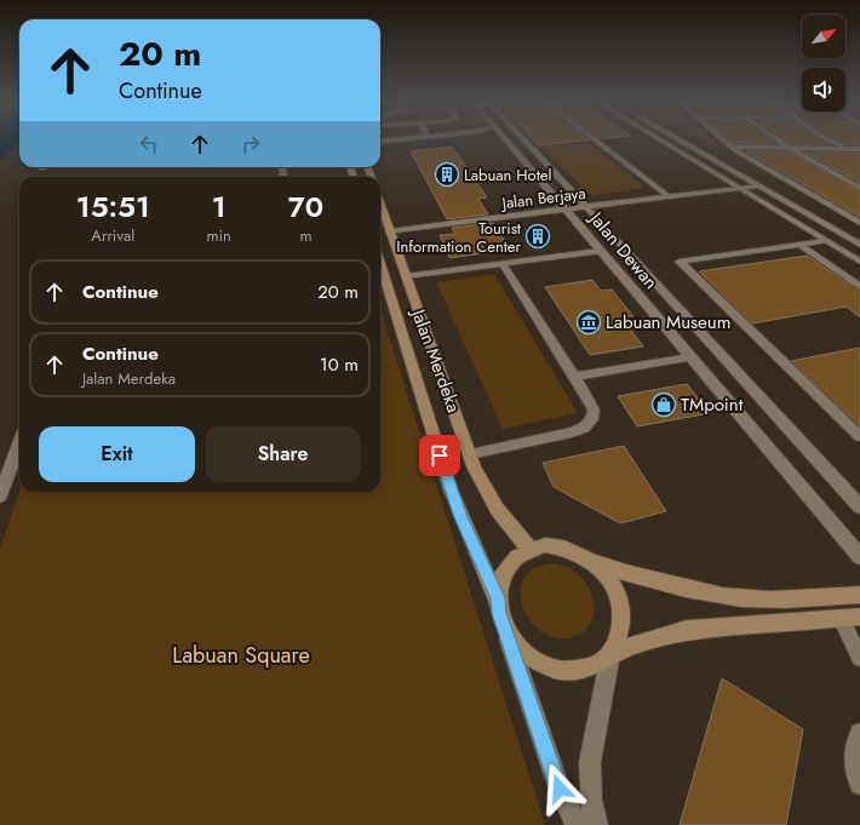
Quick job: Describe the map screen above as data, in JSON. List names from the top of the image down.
{
  "streets": {
    "main road": ["Jalan Merdeka"],
    "street": ["Jalan Berjaya", "Jalan Dewan"]
  },
  "crossings": [
    ["Jalan Berjaya", "Jalan Dewan"],
    ["Jalan Berjaya", "Jalan Merdeka"]
  ],
  "parks": ["Labuan Square"],
  "places": {
    "building": ["Labuan Hotel", "Tourist Information Center"],
    "museum": ["Labuan Museum"],
    "shop": ["TMpoint"]
  },
  "north": "top right",
  "page": {
    "turn": ["20 m", "Continue"],
    "eta": [
      "15:51",
      "Arrival",
      "1",
      "min",
      "70",
      "m"
    ],
    "list": [
      {
        "name": "Continue",
        "value": "20 m"
      },
      {
        "name": "Continue",
        "note": "Jalan Merdeka",
        "value": "10 m"
      }
    ],
    "buttons": ["Exit", "Share"]
  }
}
